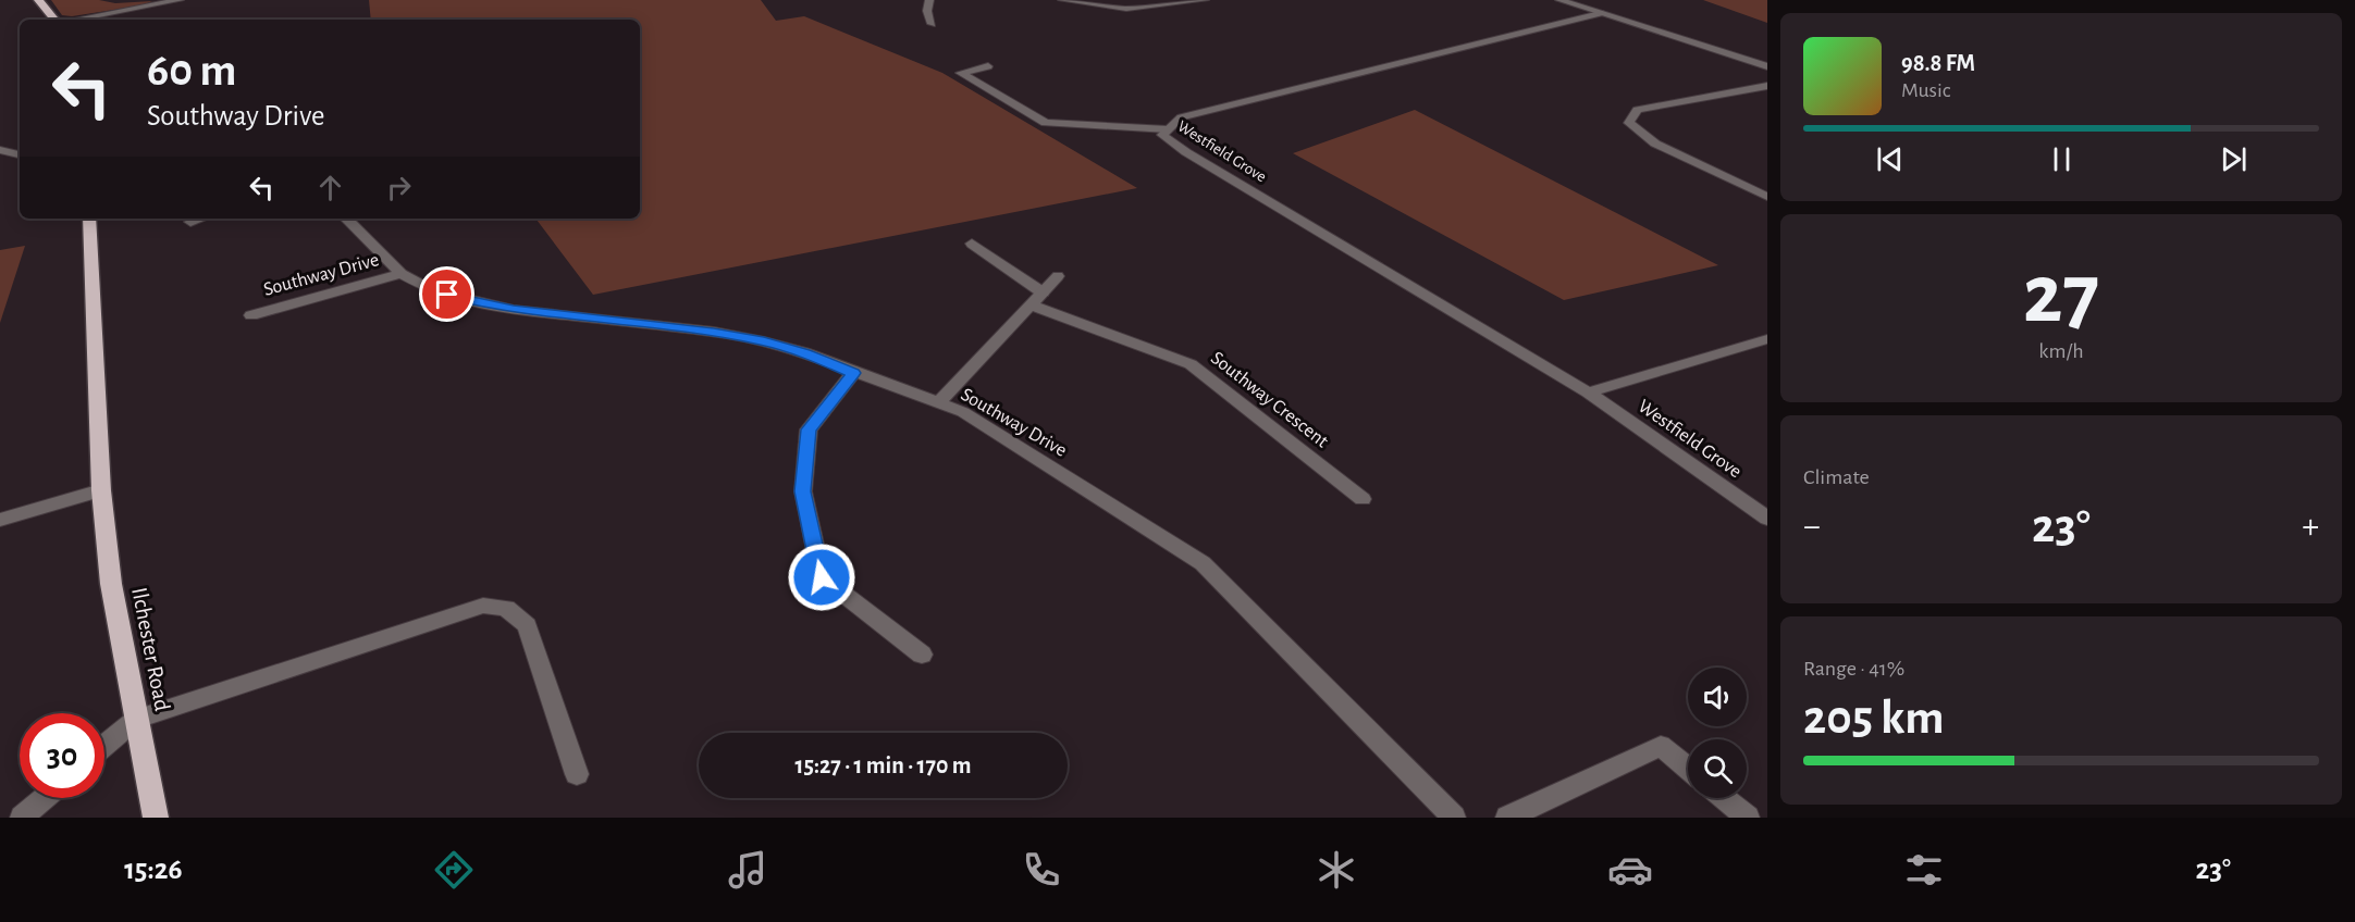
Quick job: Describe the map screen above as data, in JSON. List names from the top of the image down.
{
  "streets": {
    "highway": ["Ilchester Road"],
    "street": ["Westfield Grove", "Southway Drive", "Southway Crescent"]
  },
  "page": {
    "turn": ["60 m", "Southway Drive"],
    "song": ["98.8 FM", "Music"],
    "tile": [
      ["27", "km/h"],
      "Climate",
      ["Range · 41%", "205 km"]
    ],
    "heat": ["−", "23°", "+"],
    "limit": "30",
    "trip": "15:27 · 1 min · 170 m",
    "tabs": ["15:26", "23°"]
  }
}
